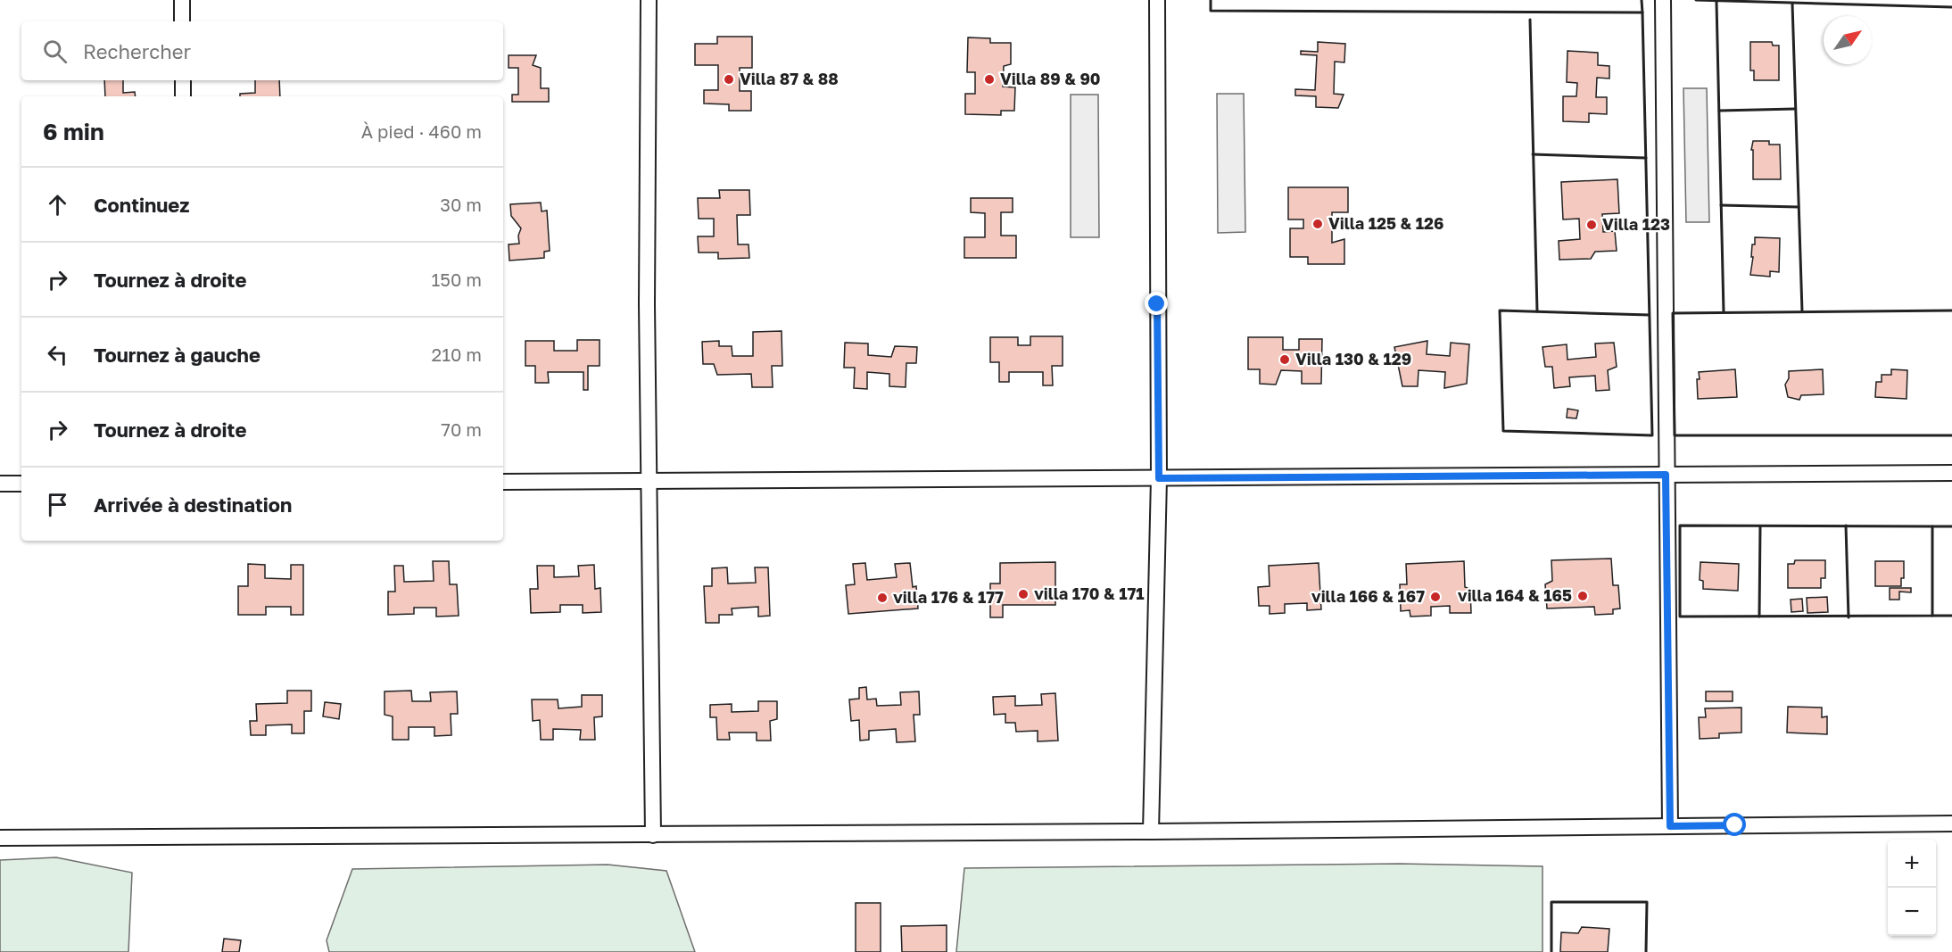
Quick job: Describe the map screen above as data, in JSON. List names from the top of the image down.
{
  "places": [
    "Villa 87 & 88",
    "Villa 89 & 90",
    "Villa 125 & 126",
    "Villa 123",
    "Villa 130 & 129",
    "villa 170 & 171",
    "villa 164 & 165",
    "villa 166 & 167",
    "villa 176 & 177"
  ],
  "north": "top right",
  "page": {
    "search": "Rechercher",
    "heading": ["6 min", "À pied · 460 m"],
    "list": [
      ["Continuez", "30 m"],
      ["Tournez à droite", "150 m"],
      ["Tournez à gauche", "210 m"],
      ["Tournez à droite", "70 m"],
      "Arrivée à destination"
    ],
    "map_buttons": ["+", "−"]
  }
}
